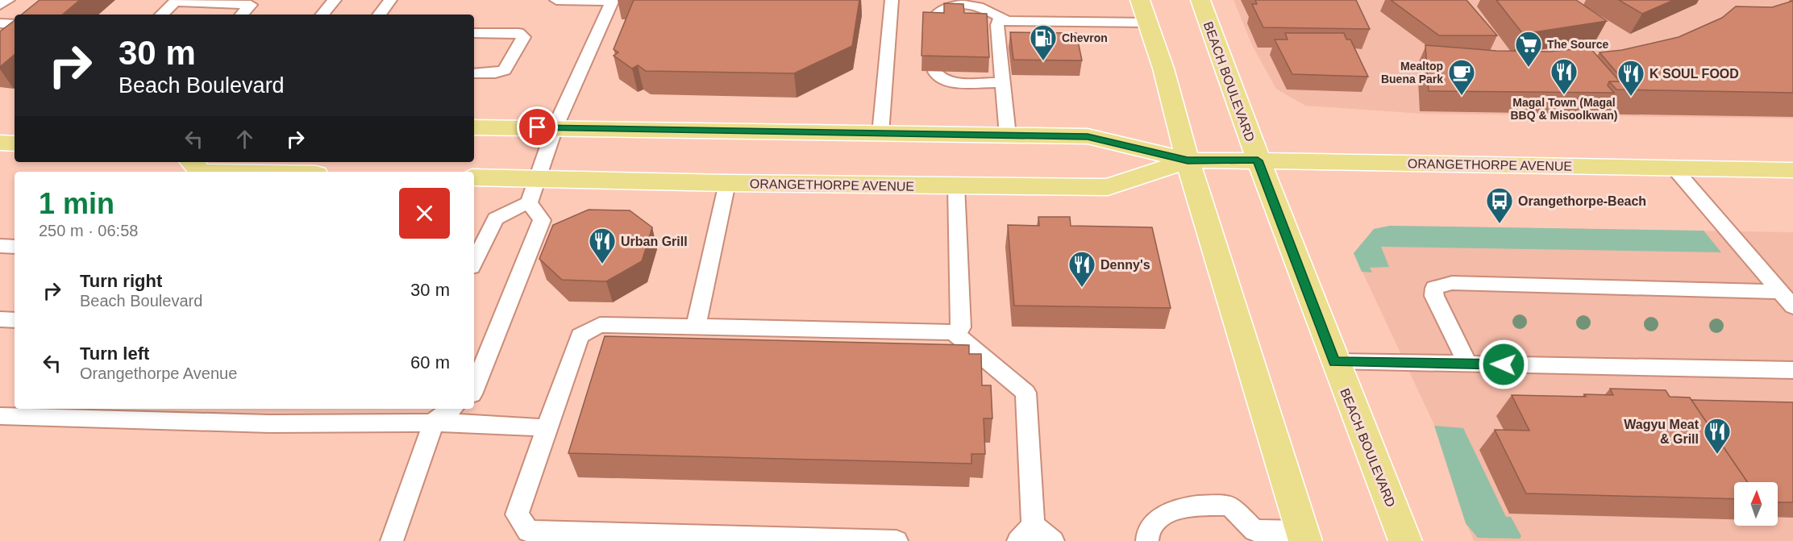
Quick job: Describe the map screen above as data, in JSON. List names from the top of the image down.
{
  "streets": {
    "main road": ["BEACH BOULEVARD", "ORANGETHORPE AVENUE"]
  },
  "crossings": [
    ["BEACH BOULEVARD", "ORANGETHORPE AVENUE"]
  ],
  "places": {
    "fuel station": ["Chevron"],
    "supermarket": ["The Source"],
    "restaurant": [
      "Magal Town (Magal BBQ & Misoolkwan)",
      "K SOUL FOOD",
      "Urban Grill",
      "Denny's",
      "Wagyu Meat & Grill"
    ],
    "cafe": ["Mealtop Buena Park"],
    "bus stop": ["Orangethorpe-Beach"]
  },
  "north": "top",
  "page": {
    "turn": ["30 m", "Beach Boulevard"],
    "heading": ["1 min", "250 m · 06:58"],
    "list": [
      {
        "name": "Turn right",
        "note": "Beach Boulevard",
        "value": "30 m"
      },
      {
        "name": "Turn left",
        "note": "Orangethorpe Avenue",
        "value": "60 m"
      }
    ]
  }
}
